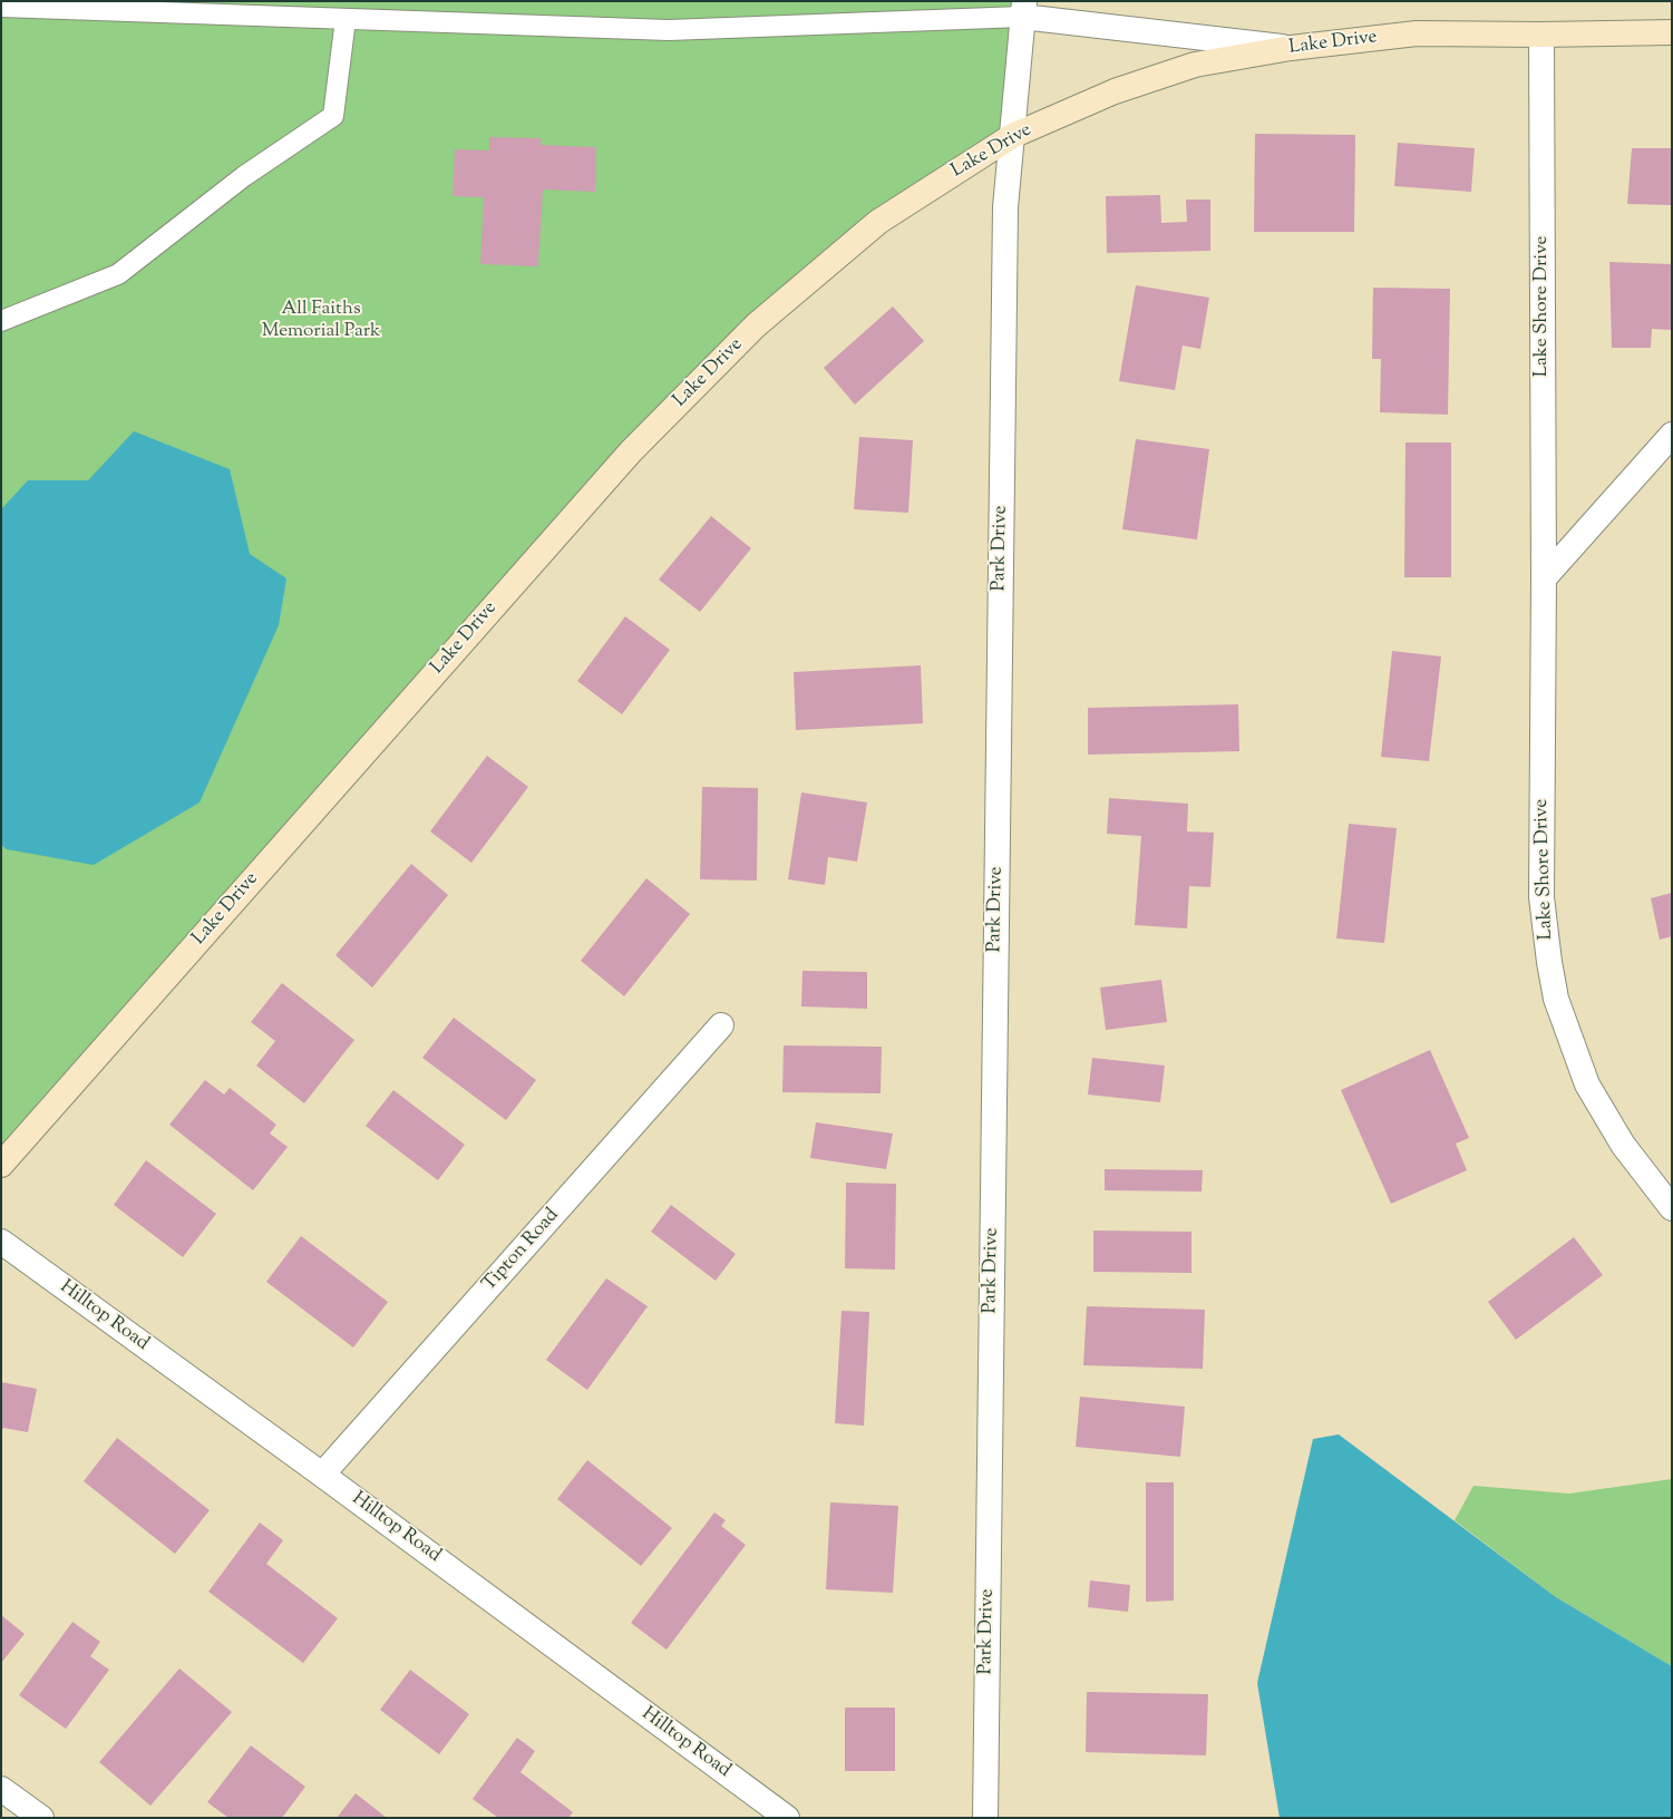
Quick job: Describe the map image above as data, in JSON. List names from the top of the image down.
{
  "streets": {
    "street": [
      "Lake Drive",
      "Lake Shore Drive",
      "Park Drive",
      "Tipton Road",
      "Hilltop Road"
    ]
  },
  "crossings": [
    ["Lake Drive", "Lake Shore Drive"],
    ["Lake Drive", "Park Drive"],
    ["Tipton Road", "Hilltop Road"]
  ],
  "parks": ["All Faiths Memorial Park"]
}
